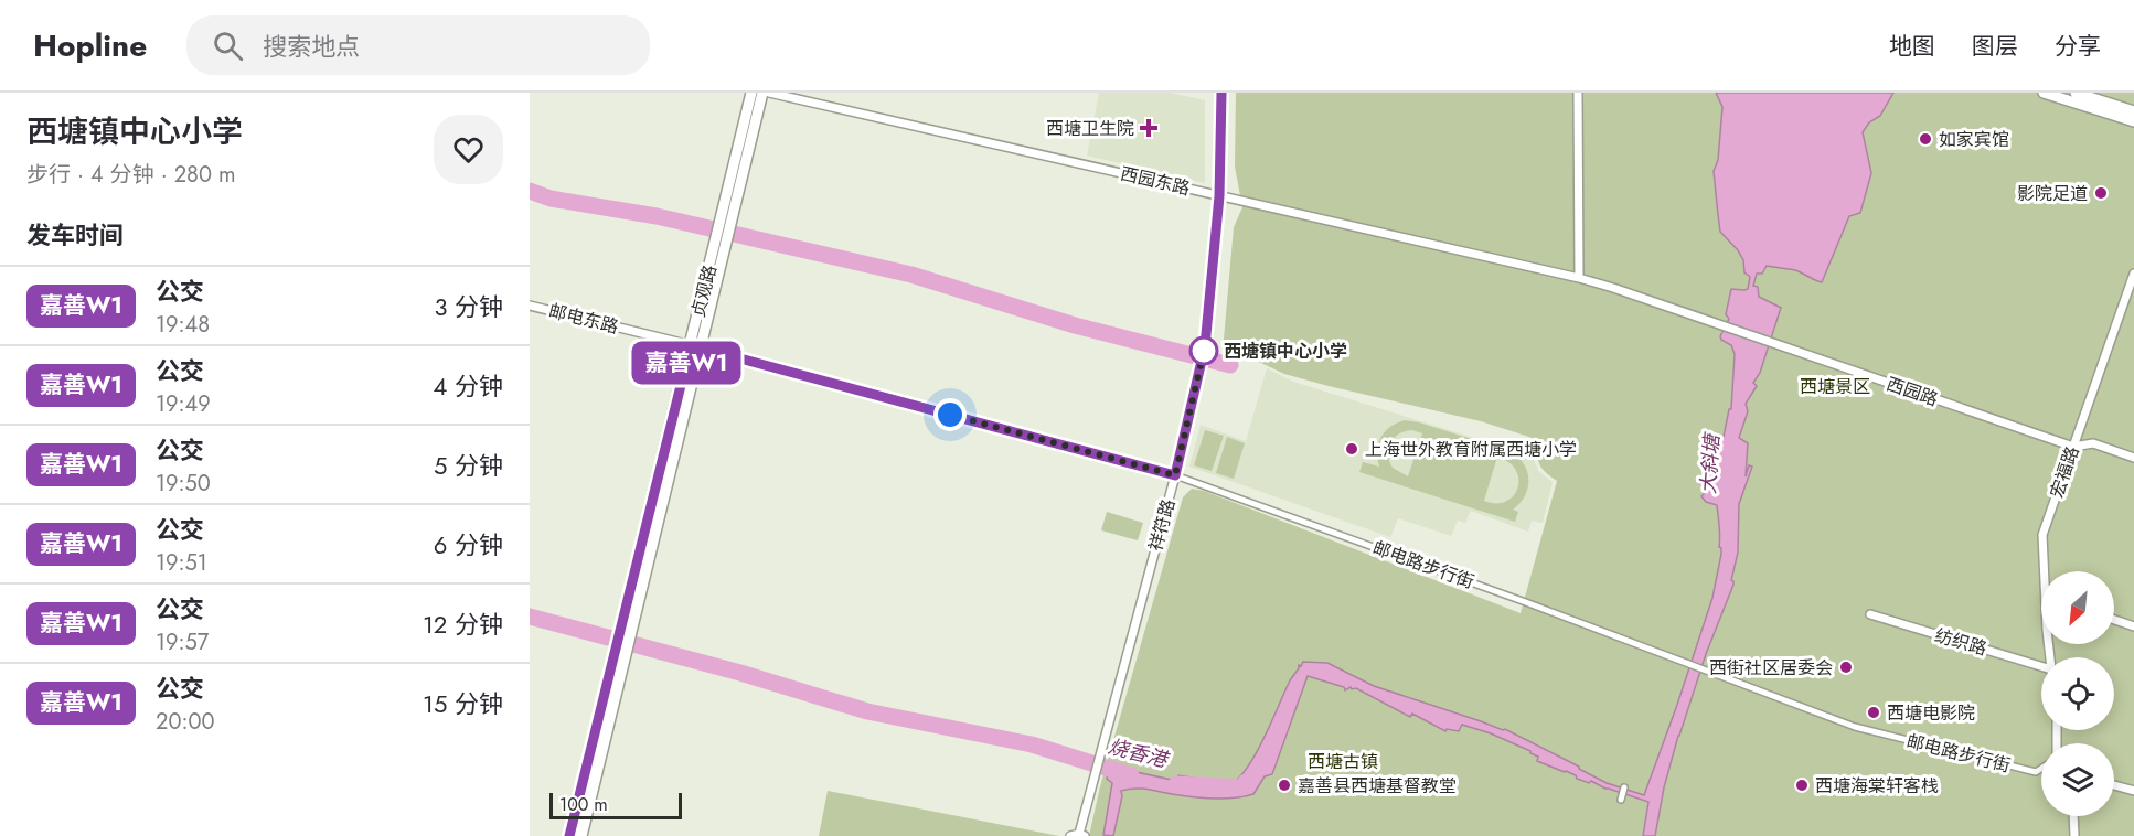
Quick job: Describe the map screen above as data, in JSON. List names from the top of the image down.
{
  "streets": {
    "street": [
      "西园东路",
      "邮电东路",
      "西园路",
      "宏福路",
      "祥符路",
      "邮电路步行街",
      "纺织路"
    ]
  },
  "crossings": [
    ["西园东路", "西园路"],
    ["西园东路", "祥符路"],
    ["邮电东路", "祥符路"],
    ["邮电东路", "邮电路步行街"],
    ["西园路", "宏福路"],
    ["祥符路", "邮电路步行街"]
  ],
  "water": ["大斜塘", "烧香港"],
  "parks": ["西塘景区", "西塘古镇"],
  "places": {
    "health": ["西塘卫生院"],
    "other": [
      "如家宾馆",
      "影院足道",
      "西塘镇中心小学",
      "上海世外教育附属西塘小学",
      "西街社区居委会",
      "西塘电影院",
      "嘉善县西塘基督教堂",
      "西塘海棠轩客栈"
    ]
  },
  "lines": ["bus line 嘉善W1"],
  "scale_bar": "100 m",
  "north": "bottom left",
  "page": {
    "header": "Hopline",
    "search": "搜索地点",
    "nav": ["地图", "图层", "分享"],
    "heading": [
      ["西塘镇中心小学", "步行 · 4 分钟 · 280 m"],
      "发车时间"
    ],
    "on_map": "嘉善W1",
    "list": [
      {
        "mark": "嘉善W1",
        "name": "公交",
        "note": "19:48",
        "value": "3 分钟"
      },
      {
        "mark": "嘉善W1",
        "name": "公交",
        "note": "19:49",
        "value": "4 分钟"
      },
      {
        "mark": "嘉善W1",
        "name": "公交",
        "note": "19:50",
        "value": "5 分钟"
      },
      {
        "mark": "嘉善W1",
        "name": "公交",
        "note": "19:51",
        "value": "6 分钟"
      },
      {
        "mark": "嘉善W1",
        "name": "公交",
        "note": "19:57",
        "value": "12 分钟"
      },
      {
        "mark": "嘉善W1",
        "name": "公交",
        "note": "20:00",
        "value": "15 分钟"
      }
    ],
    "scale": "100 m"
  }
}
